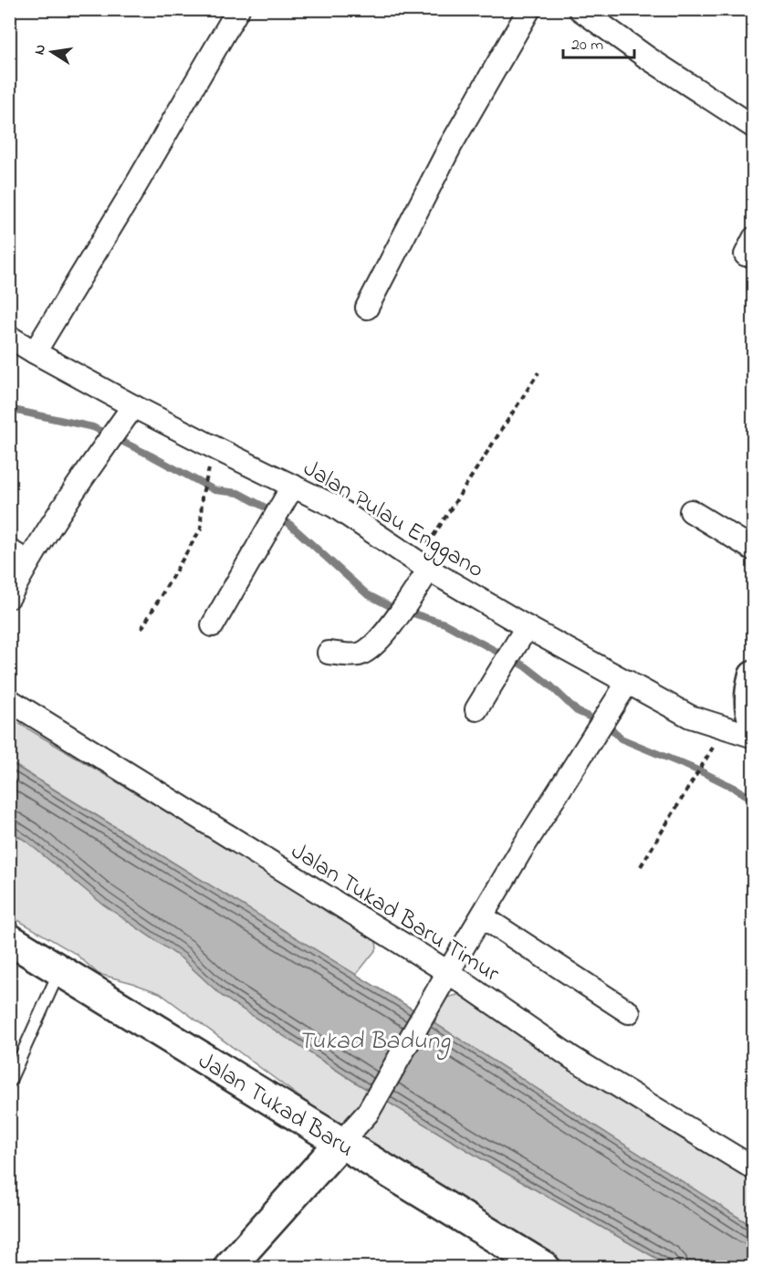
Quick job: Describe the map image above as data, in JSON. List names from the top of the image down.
{
  "streets": {
    "street": ["Jalan Pulau Enggano", "Jalan Tukad Baru Timur", "Jalan Tukad Baru"]
  },
  "water": ["Tukad Badung"],
  "scale_bar": "20 m",
  "north": "left"
}
